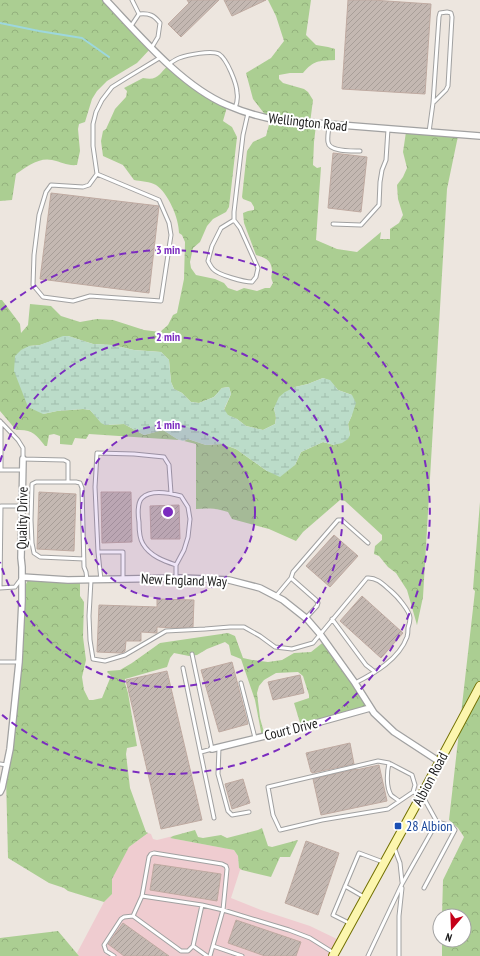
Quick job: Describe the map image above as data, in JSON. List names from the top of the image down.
{
  "streets": {
    "main road": ["Albion Road"],
    "street": [
      "Wellington Road",
      "Quality Drive",
      "New England Way",
      "Court Drive"
    ]
  },
  "crossings": [
    ["Quality Drive", "New England Way"],
    ["New England Way", "Court Drive"],
    ["New England Way", "Albion Road"]
  ],
  "places": {
    "transit": ["28 Albion"]
  },
  "north": "bottom",
  "rings": ["3 min", "2 min", "1 min"]
}
